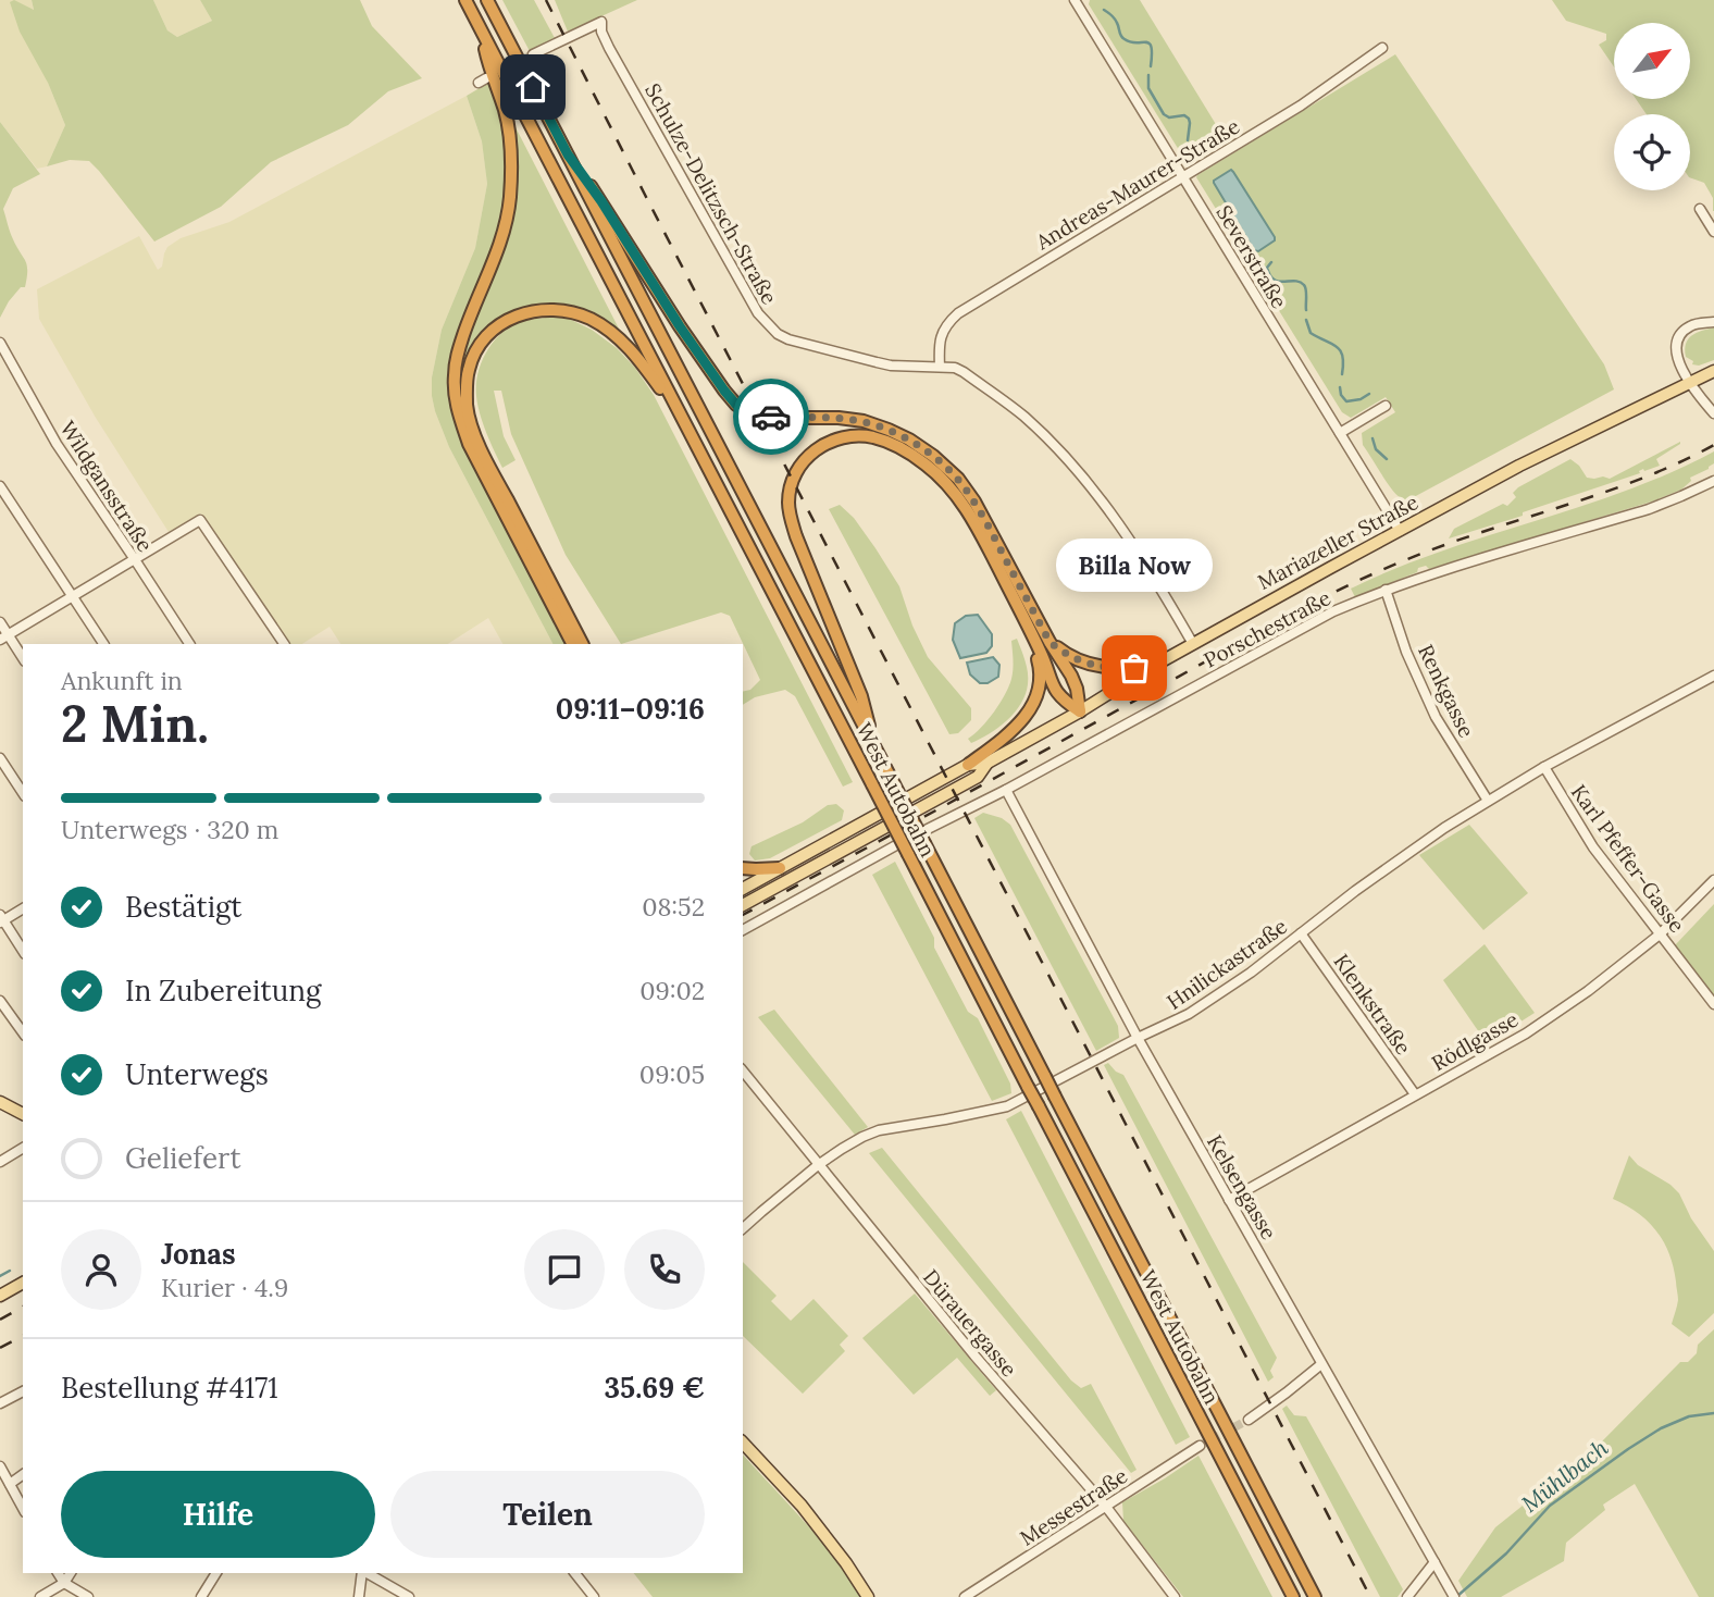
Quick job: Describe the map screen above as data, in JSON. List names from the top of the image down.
{
  "streets": {
    "highway": ["West Autobahn"],
    "main road": ["Mariazeller Straße"],
    "street": [
      "Andreas-Maurer-Straße",
      "Schulze-Delitzsch-Straße",
      "Severstraße",
      "Wildgansstraße",
      "Porschestraße",
      "Renkgasse",
      "Karl Pfeffer-Gasse",
      "Hnilickastraße",
      "Klenkstraße",
      "Rödlgasse",
      "Kelsengasse",
      "Dürauergasse",
      "Messestraße"
    ]
  },
  "crossings": [
    ["Andreas-Maurer-Straße", "Schulze-Delitzsch-Straße"],
    ["Andreas-Maurer-Straße", "Severstraße"],
    ["Schulze-Delitzsch-Straße", "Mariazeller Straße"],
    ["Severstraße", "Mariazeller Straße"],
    ["Porschestraße", "Renkgasse"],
    ["Porschestraße", "Kelsengasse"],
    ["Renkgasse", "Hnilickastraße"],
    ["Karl Pfeffer-Gasse", "Hnilickastraße"],
    ["Karl Pfeffer-Gasse", "Rödlgasse"],
    ["Hnilickastraße", "Klenkstraße"],
    ["Hnilickastraße", "Kelsengasse"],
    ["Hnilickastraße", "Dürauergasse"],
    ["Klenkstraße", "Rödlgasse"],
    ["Rödlgasse", "Kelsengasse"],
    ["Dürauergasse", "Messestraße"]
  ],
  "water": ["Mühlbach"],
  "places": ["Billa Now"],
  "north": "top right",
  "page": {
    "bubble": "Billa Now",
    "heading": ["2 Min.", "Ankunft in", "09:11–09:16"],
    "panel": [
      "Jonas",
      "Kurier · 4.9",
      "Bestellung #4171",
      "35.69 €"
    ],
    "bar": "Unterwegs · 320 m",
    "list": [
      ["Bestätigt", "08:52"],
      ["In Zubereitung", "09:02"],
      ["Unterwegs", "09:05"],
      "Geliefert"
    ],
    "buttons": ["Hilfe", "Teilen"]
  }
}
